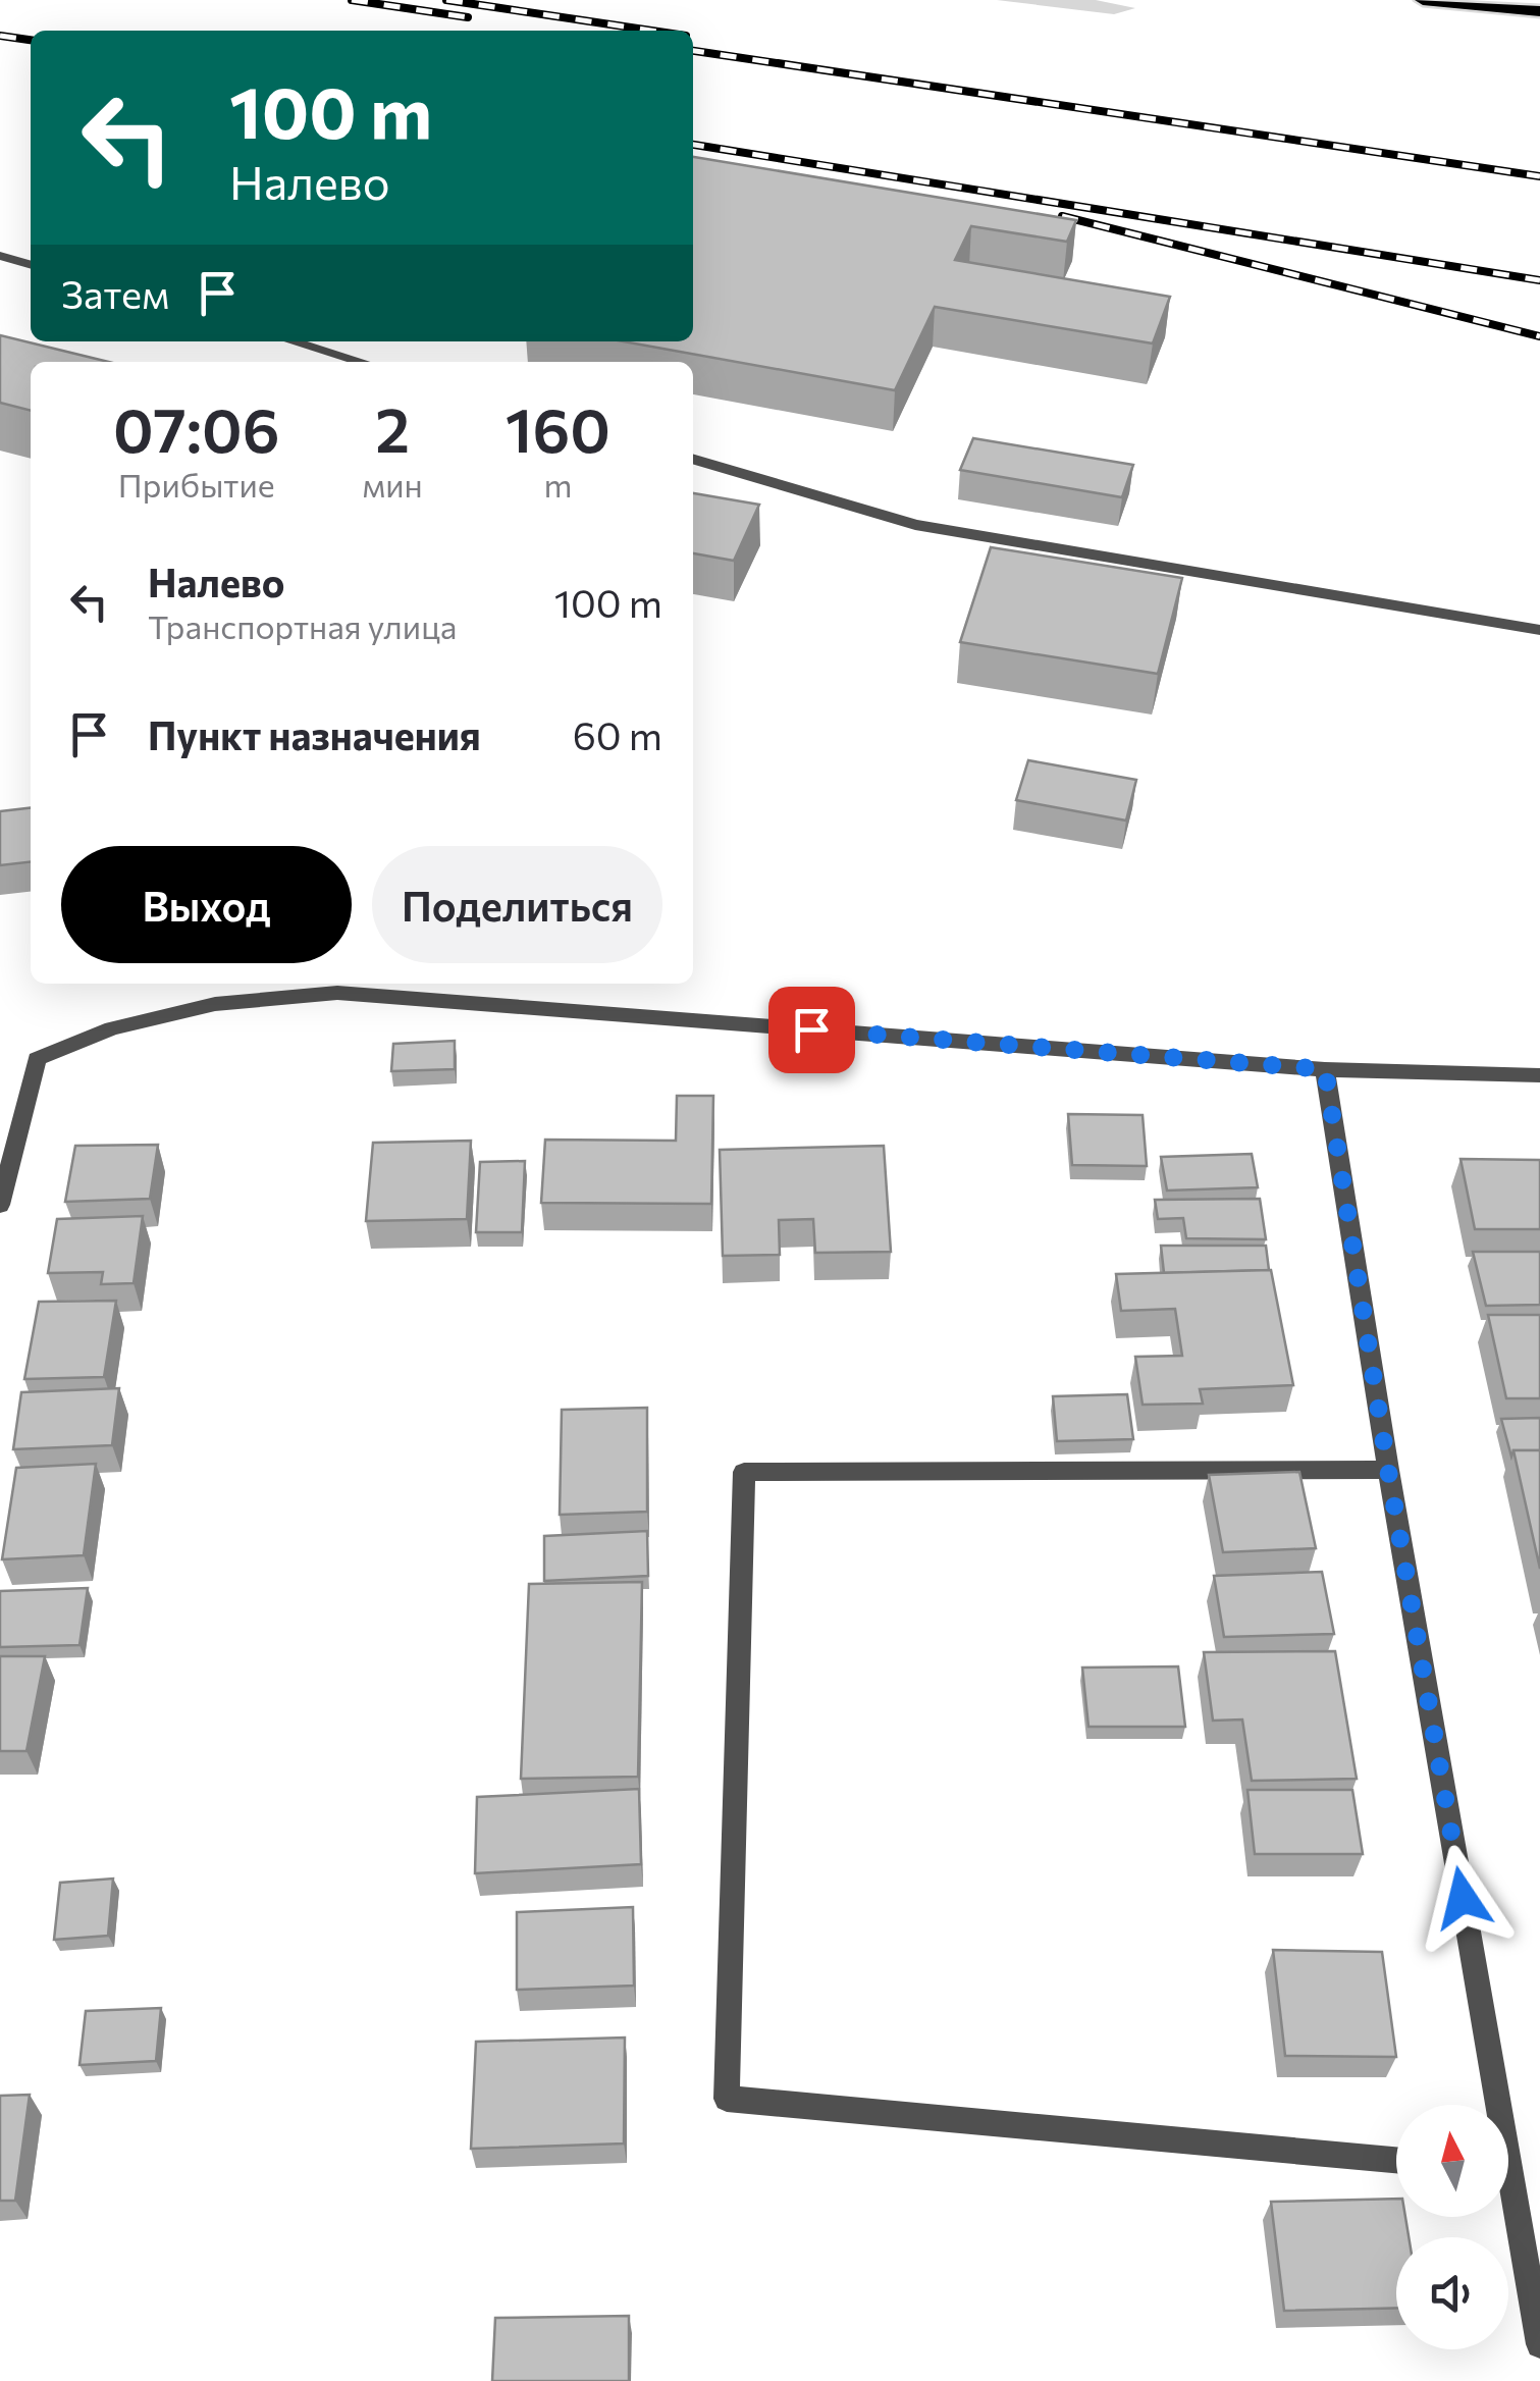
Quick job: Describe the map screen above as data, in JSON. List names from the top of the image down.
{
  "north": "top",
  "page": {
    "turn": ["100 m", "Налево"],
    "then": "Затем",
    "eta": [
      "07:06",
      "Прибытие",
      "2",
      "мин",
      "160",
      "m"
    ],
    "list": [
      {
        "name": "Налево",
        "note": "Транспортная улица",
        "value": "100 m"
      },
      {
        "name": "Пункт назначения",
        "value": "60 m"
      }
    ],
    "buttons": ["Выход", "Поделиться"]
  }
}
